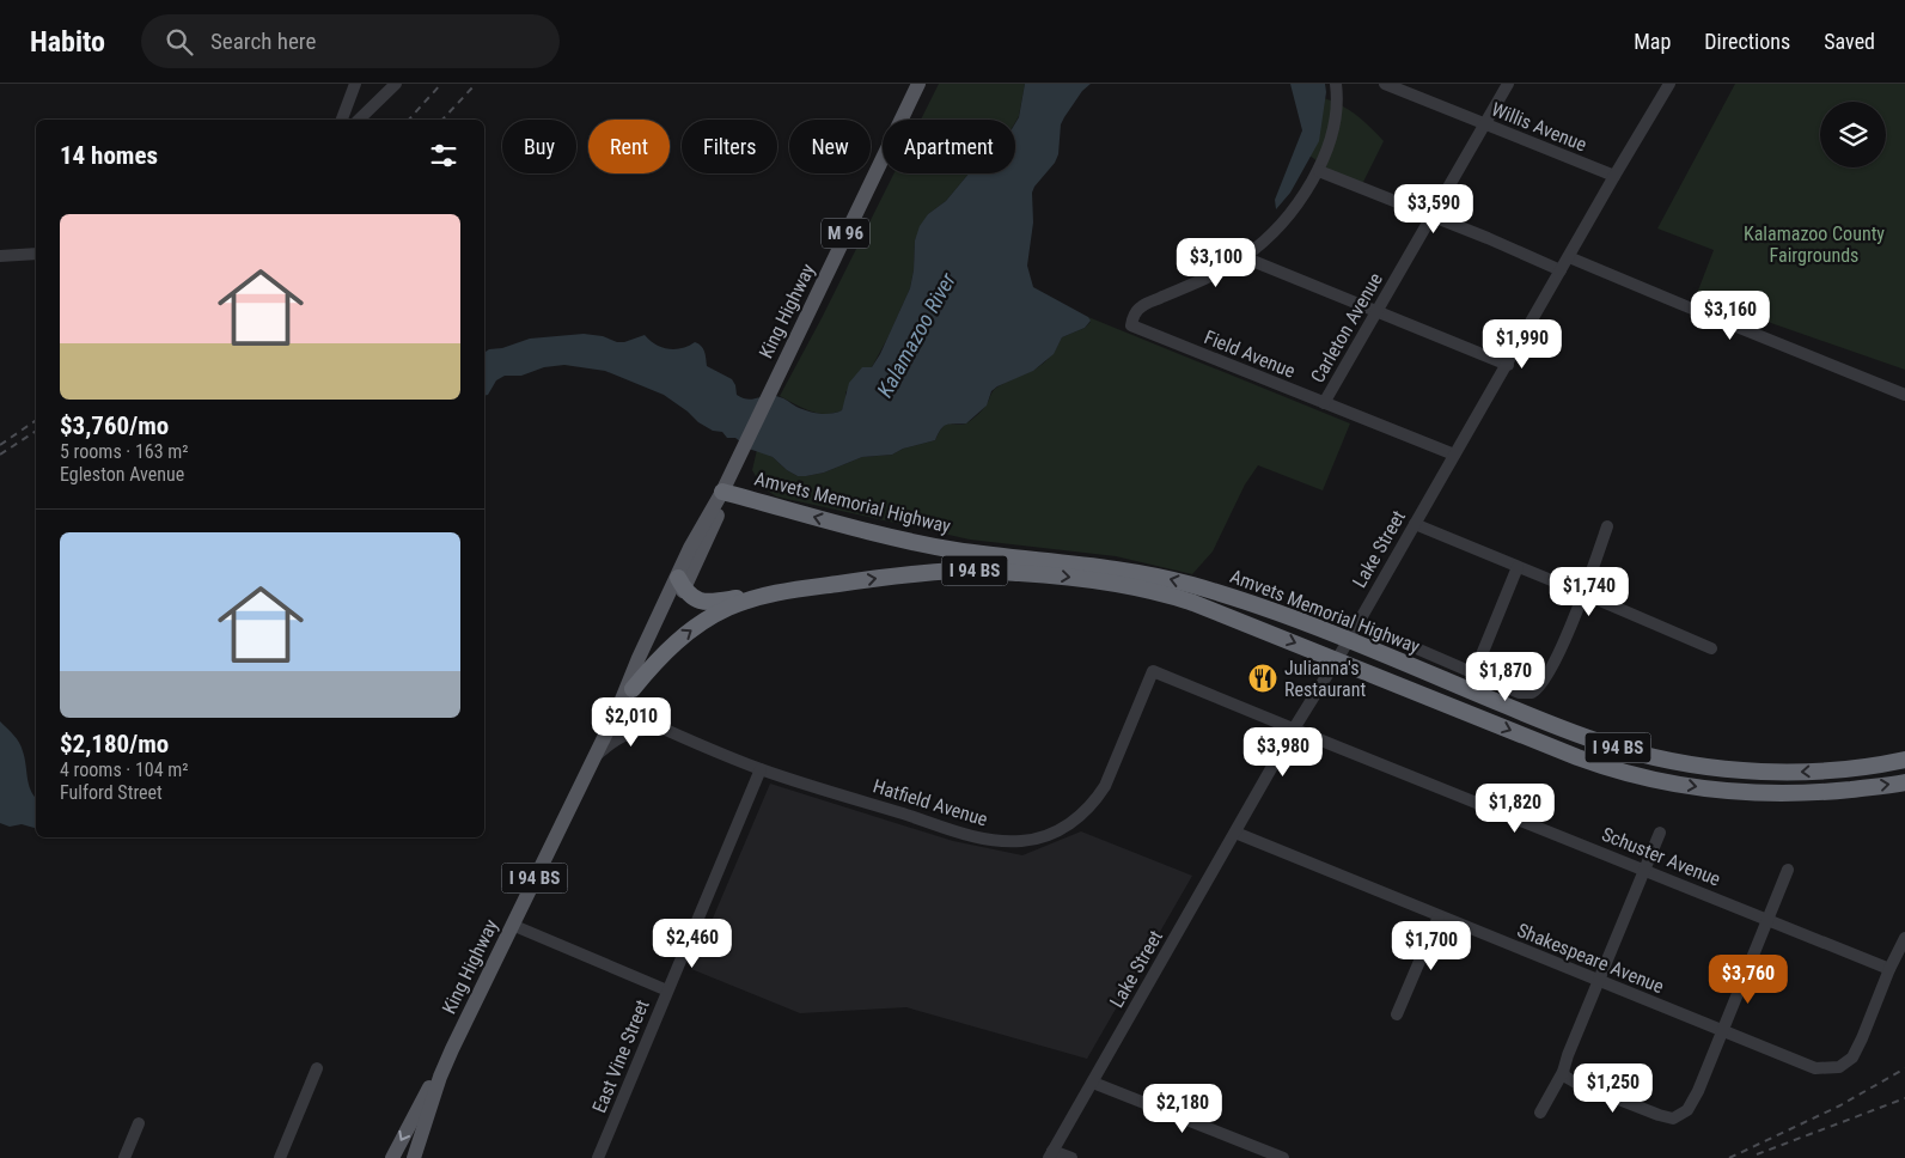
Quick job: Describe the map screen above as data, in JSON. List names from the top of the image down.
{
  "streets": {
    "highway": ["Amvets Memorial Highway", "I 94 BS"],
    "main road": ["M 96", "King Highway"],
    "street": [
      "Willis Avenue",
      "Carleton Avenue",
      "Field Avenue",
      "Lake Street",
      "Hatfield Avenue",
      "Schuster Avenue",
      "Shakespeare Avenue",
      "East Vine Street"
    ]
  },
  "crossings": [
    ["Willis Avenue", "Carleton Avenue"],
    ["Willis Avenue", "Lake Street"],
    ["King Highway", "Amvets Memorial Highway"],
    ["King Highway", "I 94 BS"],
    ["King Highway", "Hatfield Avenue"],
    ["Carleton Avenue", "Field Avenue"],
    ["Field Avenue", "Lake Street"],
    ["Amvets Memorial Highway", "Lake Street"],
    ["Amvets Memorial Highway", "I 94 BS"],
    ["Lake Street", "I 94 BS"],
    ["Lake Street", "Schuster Avenue"],
    ["Lake Street", "Shakespeare Avenue"],
    ["Hatfield Avenue", "Schuster Avenue"],
    ["Hatfield Avenue", "East Vine Street"],
    ["Schuster Avenue", "Shakespeare Avenue"]
  ],
  "water": ["Kalamazoo River"],
  "parks": ["Kalamazoo County Fairgrounds"],
  "places": {
    "restaurant": ["Julianna's Restaurant"]
  },
  "page": {
    "header": "Habito",
    "search": "Search here",
    "nav": ["Map", "Directions", "Saved"],
    "chip": [
      "Buy",
      "Rent",
      "Filters",
      "New",
      "Apartment"
    ],
    "heading": "14 homes",
    "price": [
      "$3,590",
      "$3,100",
      "$3,160",
      "$1,990",
      "$1,740",
      "$1,870",
      "$2,010",
      "$3,980",
      "$1,820",
      "$2,460",
      "$1,700",
      "$3,760",
      "$1,250",
      "$2,180"
    ],
    "list": [
      {
        "name": "$3,760/mo",
        "note": "5 rooms · 163 m² · Egleston Avenue"
      },
      {
        "name": "$2,180/mo",
        "note": "4 rooms · 104 m² · Fulford Street"
      }
    ]
  }
}
